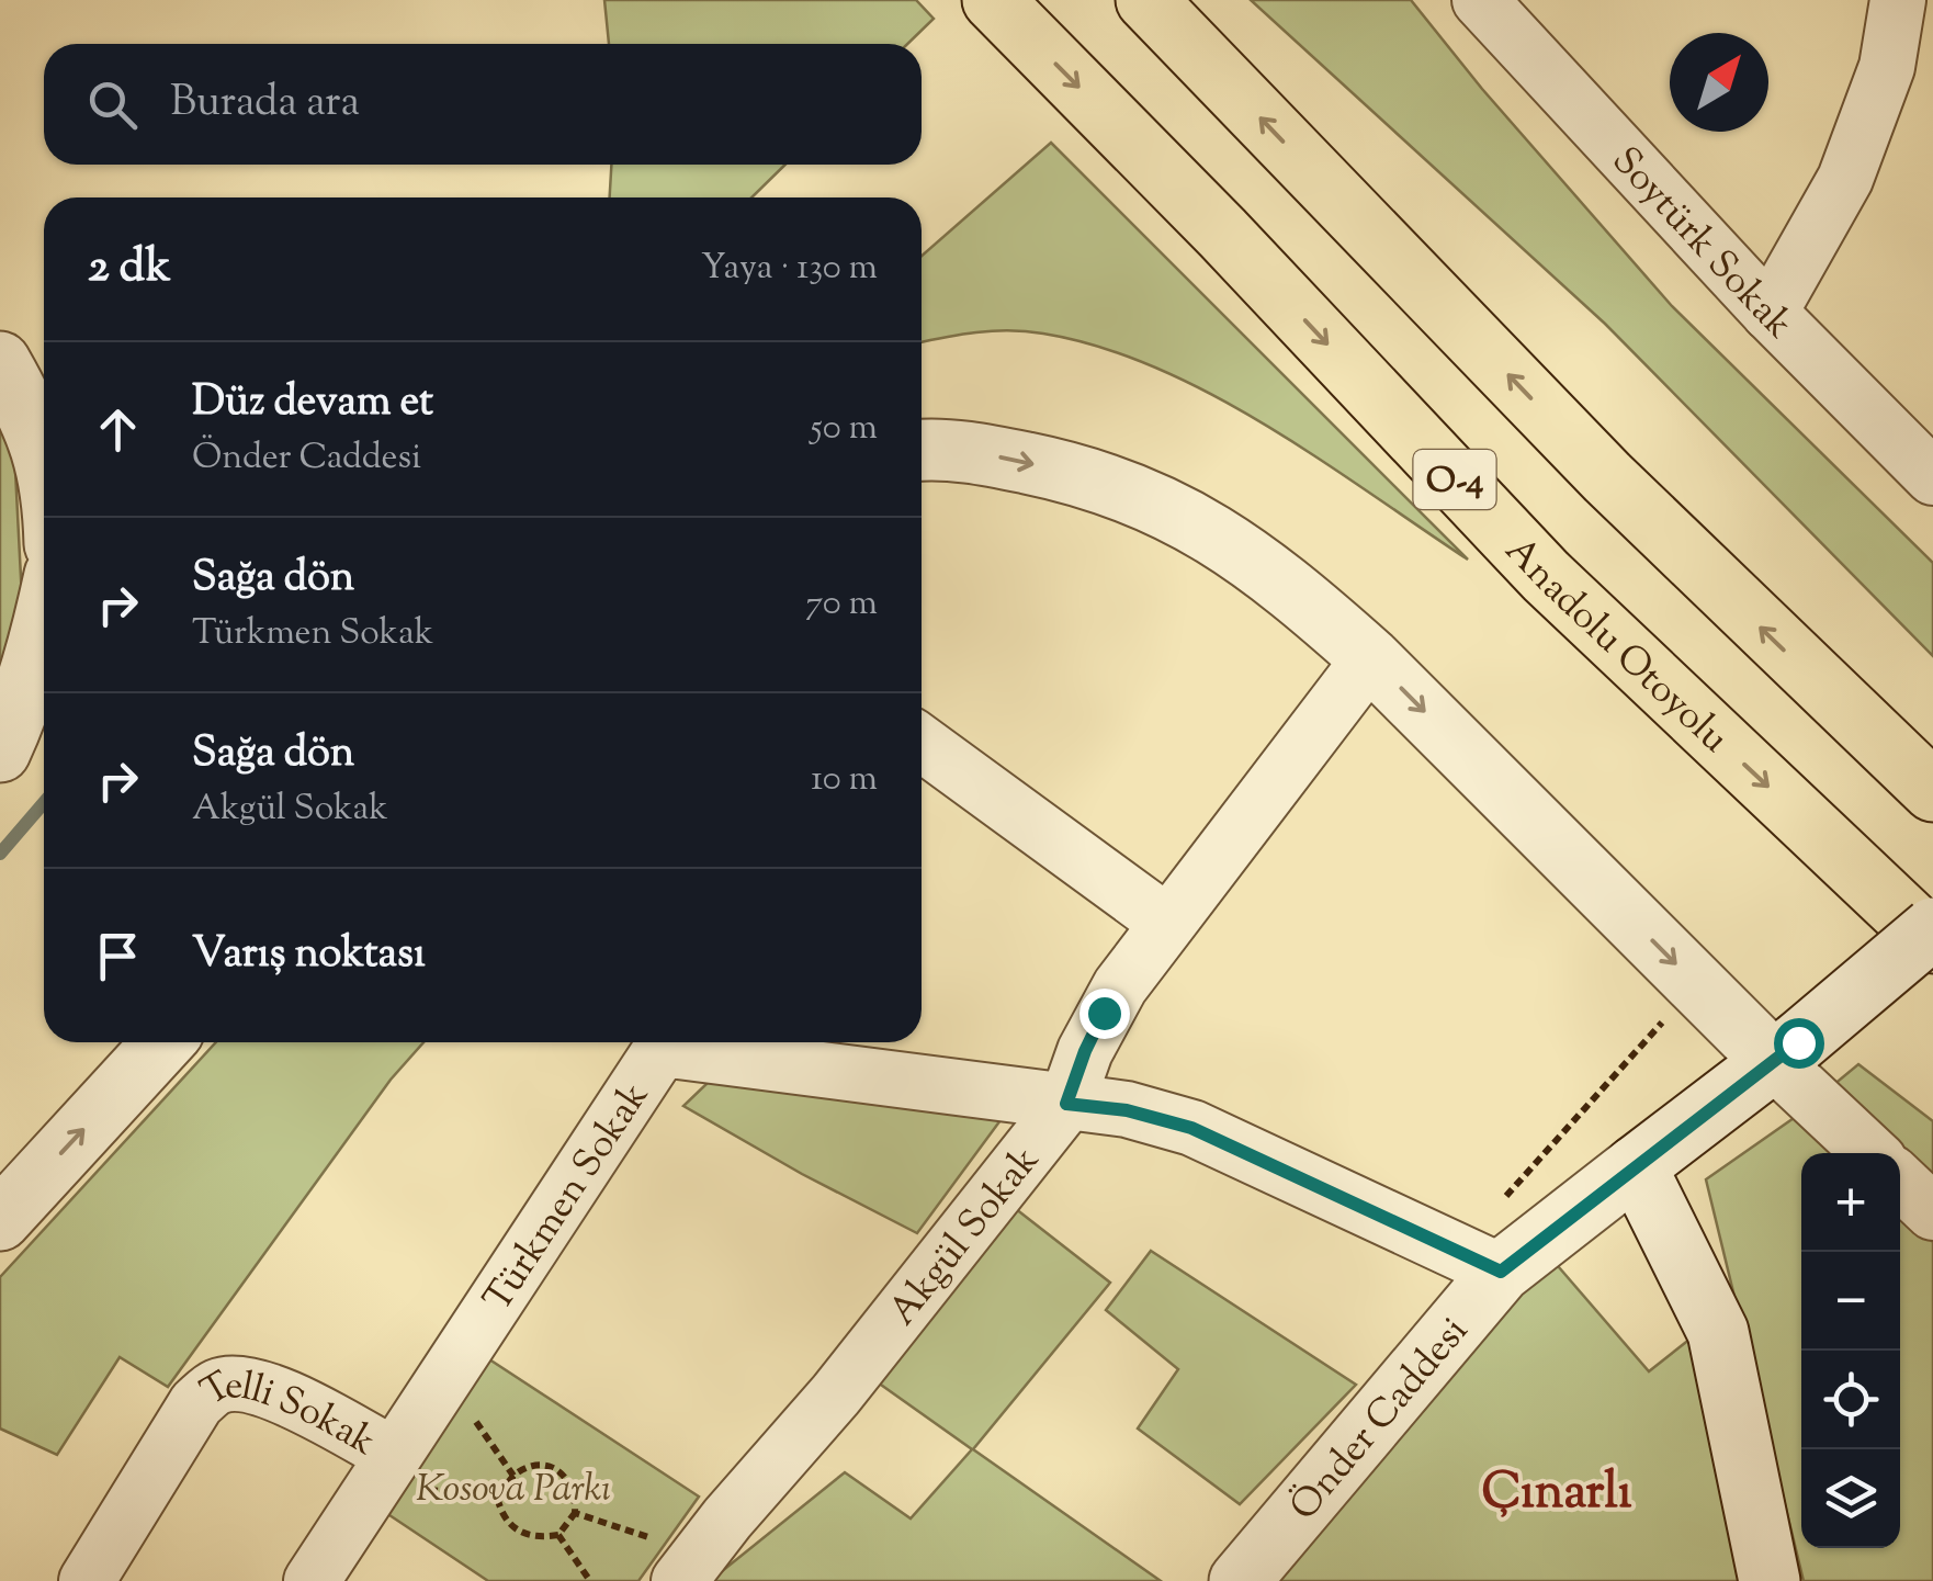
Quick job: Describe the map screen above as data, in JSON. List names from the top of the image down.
{
  "streets": {
    "highway": ["O-4", "Anadolu Otoyolu"],
    "street": [
      "Soytürk Sokak",
      "Türkmen Sokak",
      "Akgül Sokak",
      "Önder Caddesi",
      "Telli Sokak"
    ]
  },
  "crossings": [
    ["Türkmen Sokak", "Akgül Sokak"],
    ["Türkmen Sokak", "Önder Caddesi"],
    ["Türkmen Sokak", "Telli Sokak"]
  ],
  "districts": ["Çınarlı"],
  "parks": ["Kosova Parkı"],
  "north": "top right",
  "page": {
    "search": "Burada ara",
    "heading": ["2 dk", "Yaya · 130 m"],
    "list": [
      ["Düz devam et", "Önder Caddesi", "50 m"],
      ["Sağa dön", "Türkmen Sokak", "70 m"],
      ["Sağa dön", "Akgül Sokak", "10 m"],
      "Varış noktası"
    ],
    "map_buttons": ["+", "−"]
  }
}
